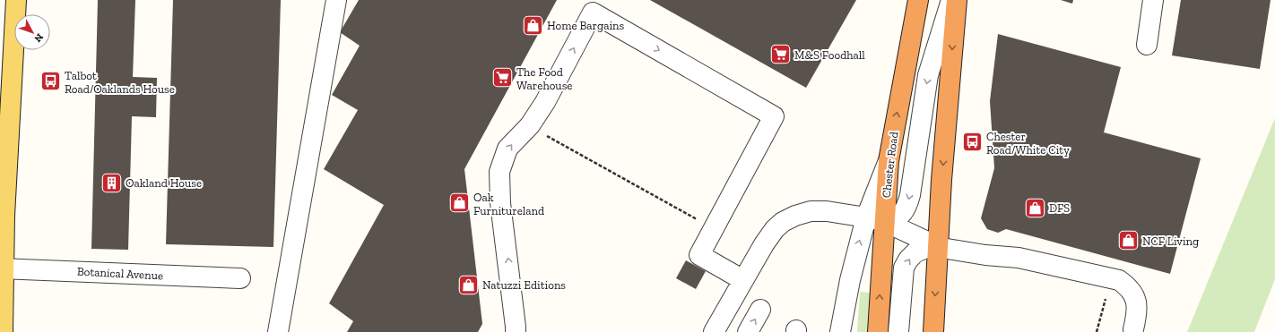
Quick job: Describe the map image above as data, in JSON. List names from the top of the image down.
{
  "streets": {
    "highway": ["Chester Road"],
    "street": ["Botanical Avenue"]
  },
  "places": {
    "shop": [
      "Home Bargains",
      "Oak Furnitureland",
      "DFS",
      "NCF Living",
      "Natuzzi Editions"
    ],
    "supermarket": ["M&S Foodhall", "The Food Warehouse"],
    "bus stop": ["Talbot Road/Oaklands House", "Chester Road/White City"],
    "building": ["Oakland House"]
  },
  "north": "bottom right"
}
